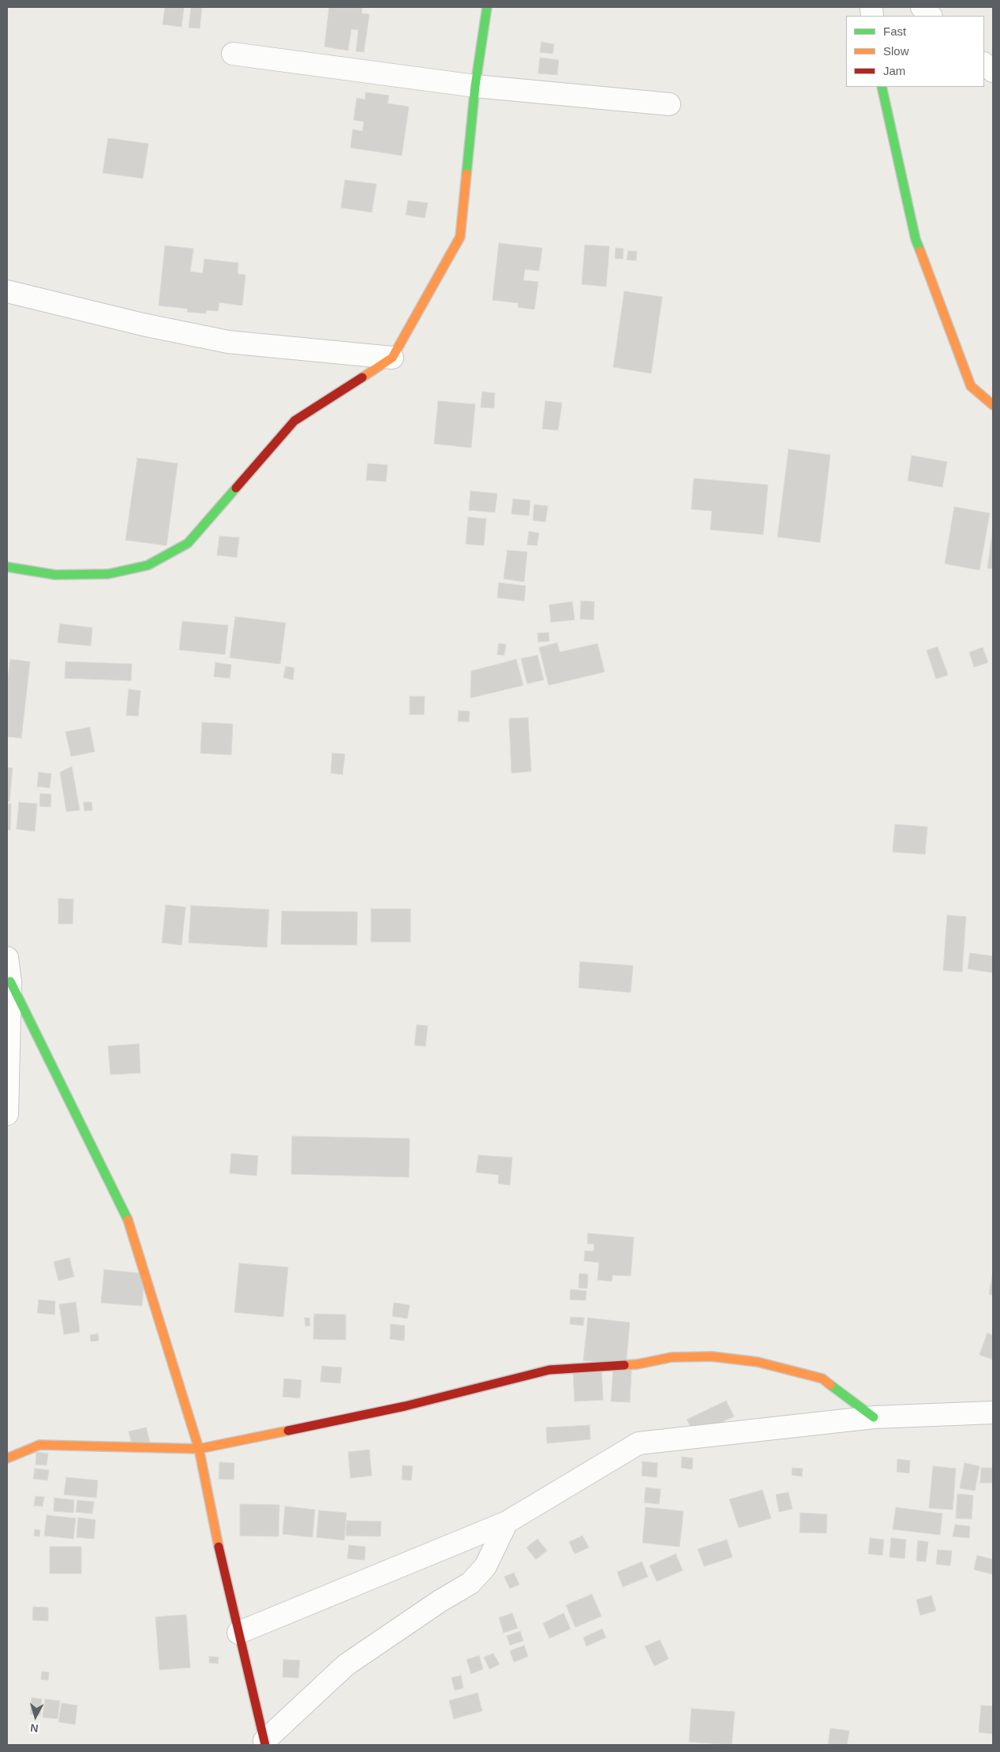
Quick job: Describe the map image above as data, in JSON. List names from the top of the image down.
{
  "legend": ["Fast", "Slow", "Jam"],
  "north": "bottom"
}
